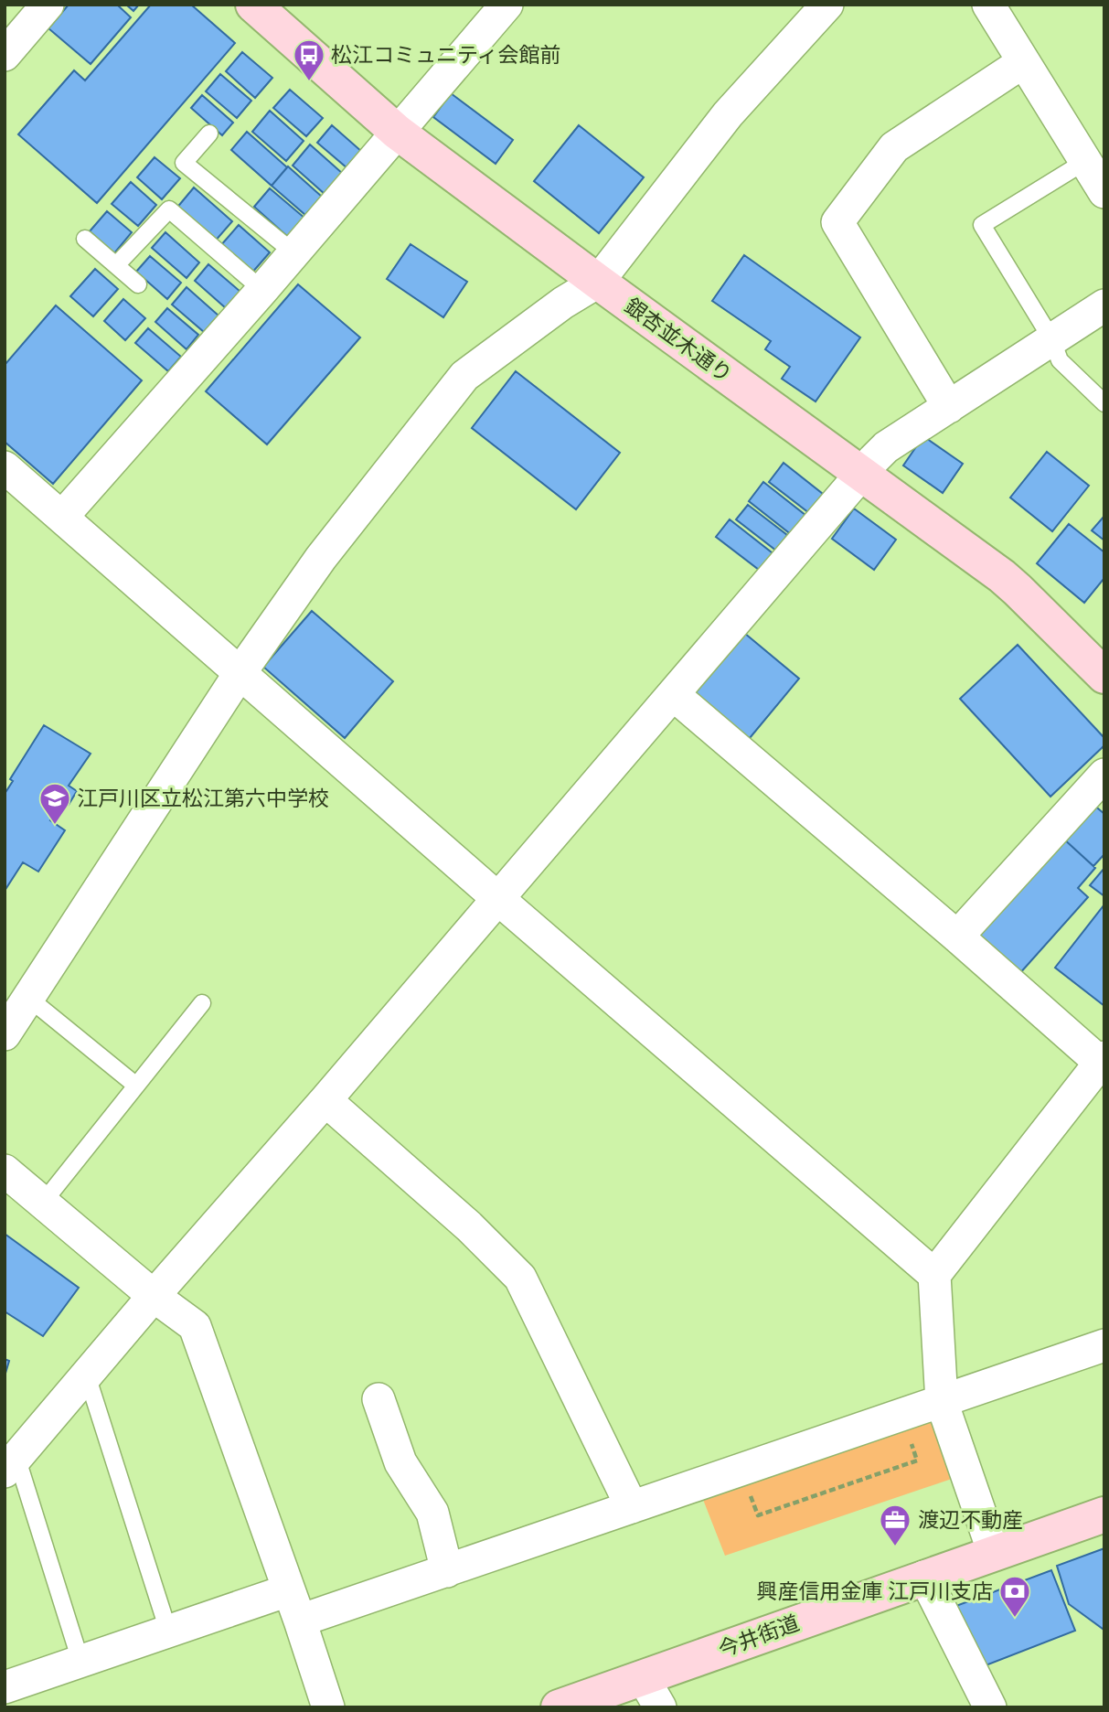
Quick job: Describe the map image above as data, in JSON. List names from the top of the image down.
{
  "streets": {
    "street": ["銀杏並木通り", "今井街道"]
  },
  "places": {
    "bus stop": ["松江コミュニティ会館前"],
    "school or university": ["江戸川区立松江第六中学校"],
    "office": ["渡辺不動産"],
    "bank": ["興産信用金庫 江戸川支店"]
  }
}
